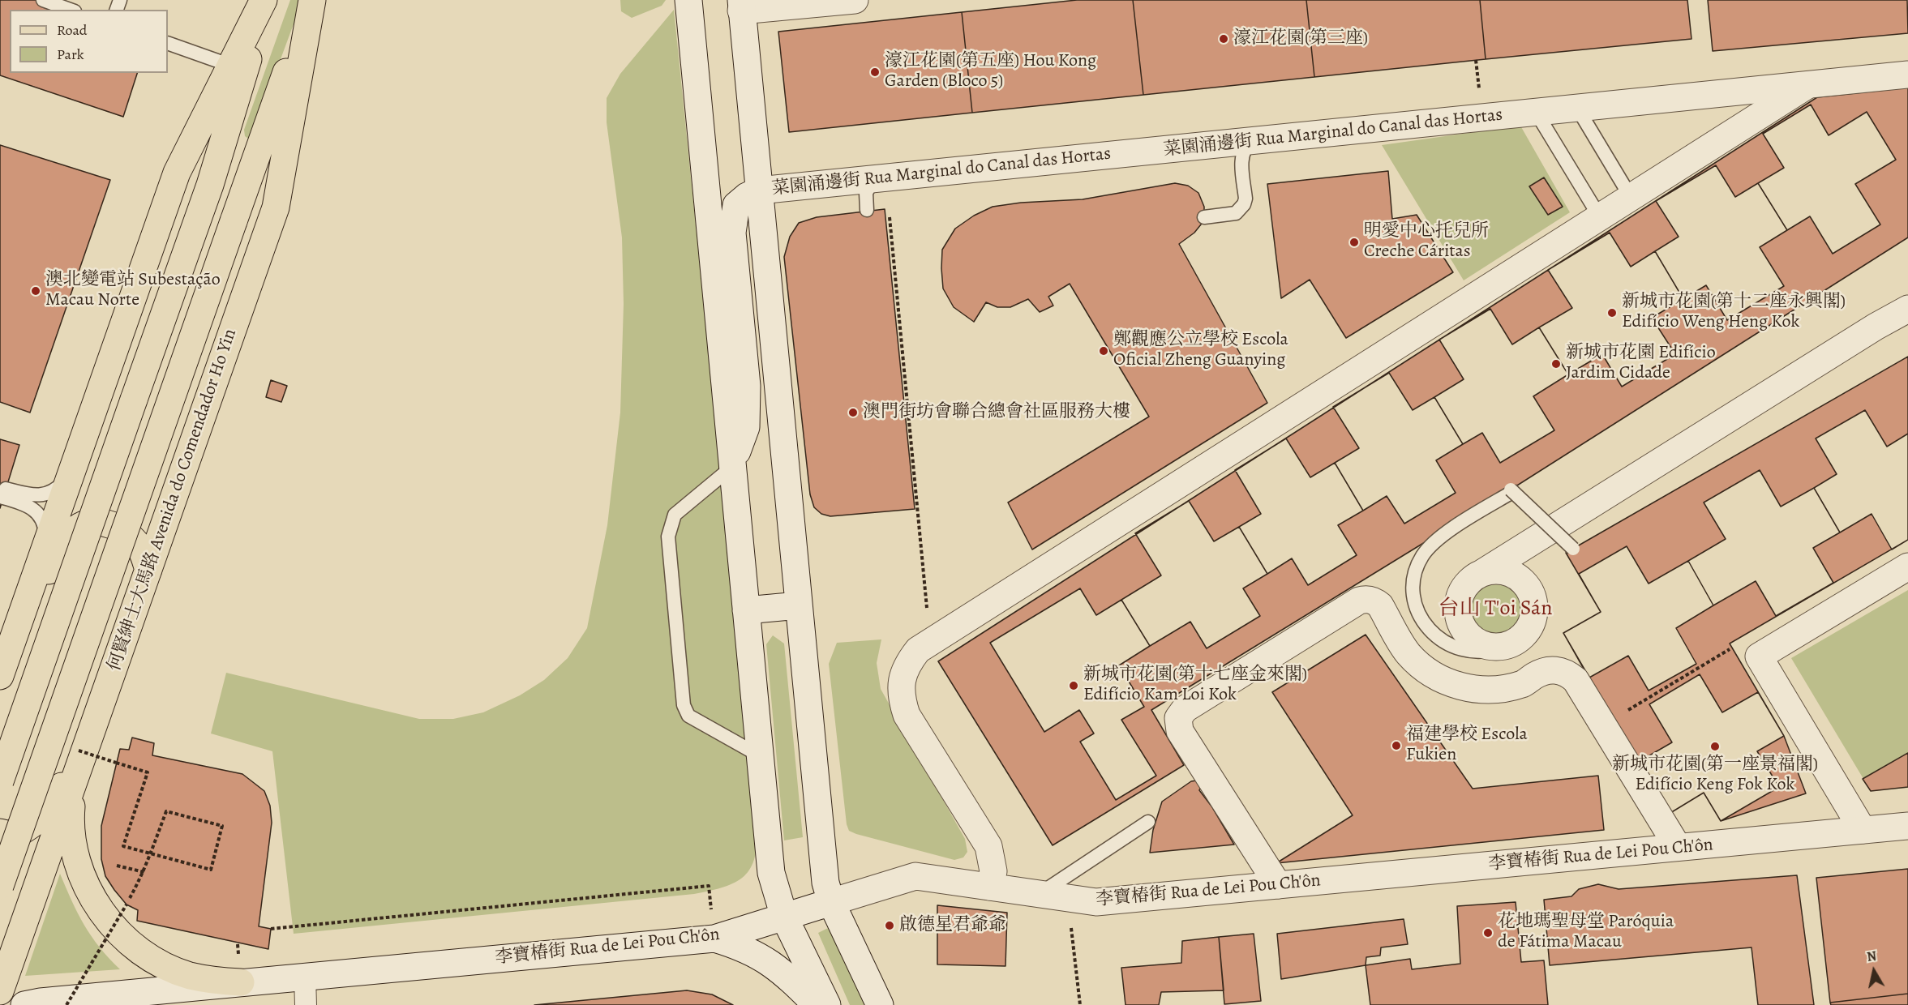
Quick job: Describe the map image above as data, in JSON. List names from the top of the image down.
{
  "streets": {
    "main road": ["何賢紳士大馬路 Avenida do Comendador Ho Yin"],
    "street": ["菜園涌邊街 Rua Marginal do Canal das Hortas", "李寶椿街 Rua de Lei Pou Ch'ôn"]
  },
  "districts": ["台山 T'oi Sán"],
  "places": [
    "濠江花園(第三座)",
    "濠江花園(第五座) Hou Kong Garden (Bloco 5)",
    "明愛中心托兒所 Creche Cáritas",
    "澳北變電站 Subestação Macau Norte",
    "新城市花園(第十二座永興閣) Edifício Weng Heng Kok",
    "鄭觀應公立學校 Escola Oficial Zheng Guanying",
    "新城市花園 Edifício Jardim Cidade",
    "澳門街坊會聯合總會社區服務大樓",
    "新城市花園(第十七座金來閣) Edifício Kam Loi Kok",
    "福建學校 Escola Fukien",
    "新城市花園(第一座景福閣) Edifício Keng Fok Kok",
    "啟德星君爺爺",
    "花地瑪聖母堂 Paróquia de Fátima Macau"
  ],
  "legend": ["Road", "Park"],
  "north": "top"
}
